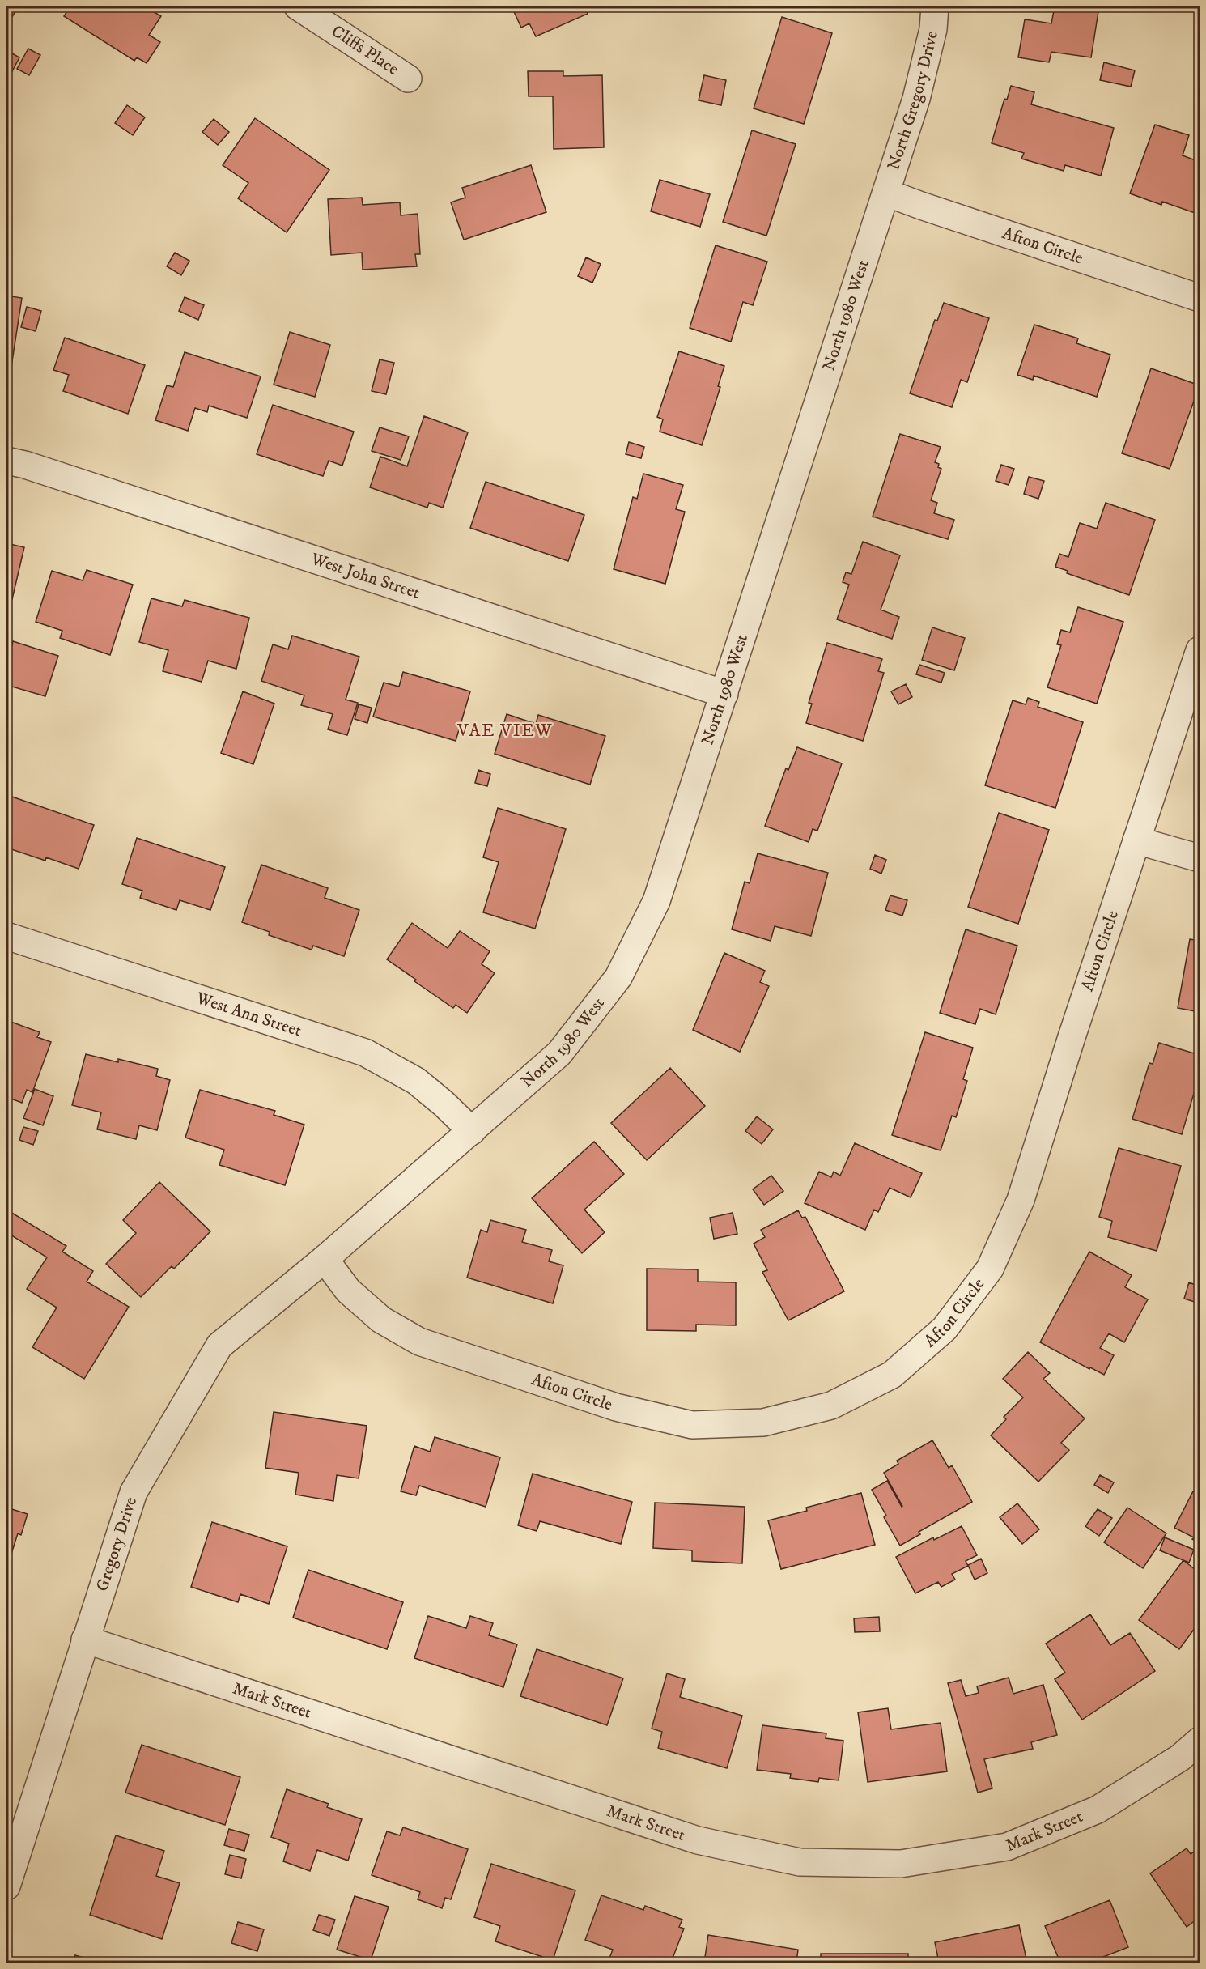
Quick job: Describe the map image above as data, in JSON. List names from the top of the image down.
{
  "streets": {
    "street": [
      "Cliffs Place",
      "North Gregory Drive",
      "Afton Circle",
      "North 1980 West",
      "West John Street",
      "West Ann Street",
      "Gregory Drive",
      "Mark Street"
    ]
  },
  "crossings": [
    ["North Gregory Drive", "Afton Circle"],
    ["North Gregory Drive", "North 1980 West"],
    ["Afton Circle", "North 1980 West"],
    ["Afton Circle", "Gregory Drive"],
    ["North 1980 West", "West John Street"],
    ["North 1980 West", "West Ann Street"],
    ["North 1980 West", "Gregory Drive"],
    ["Gregory Drive", "Mark Street"]
  ],
  "districts": ["VAE VIEW"]
}
